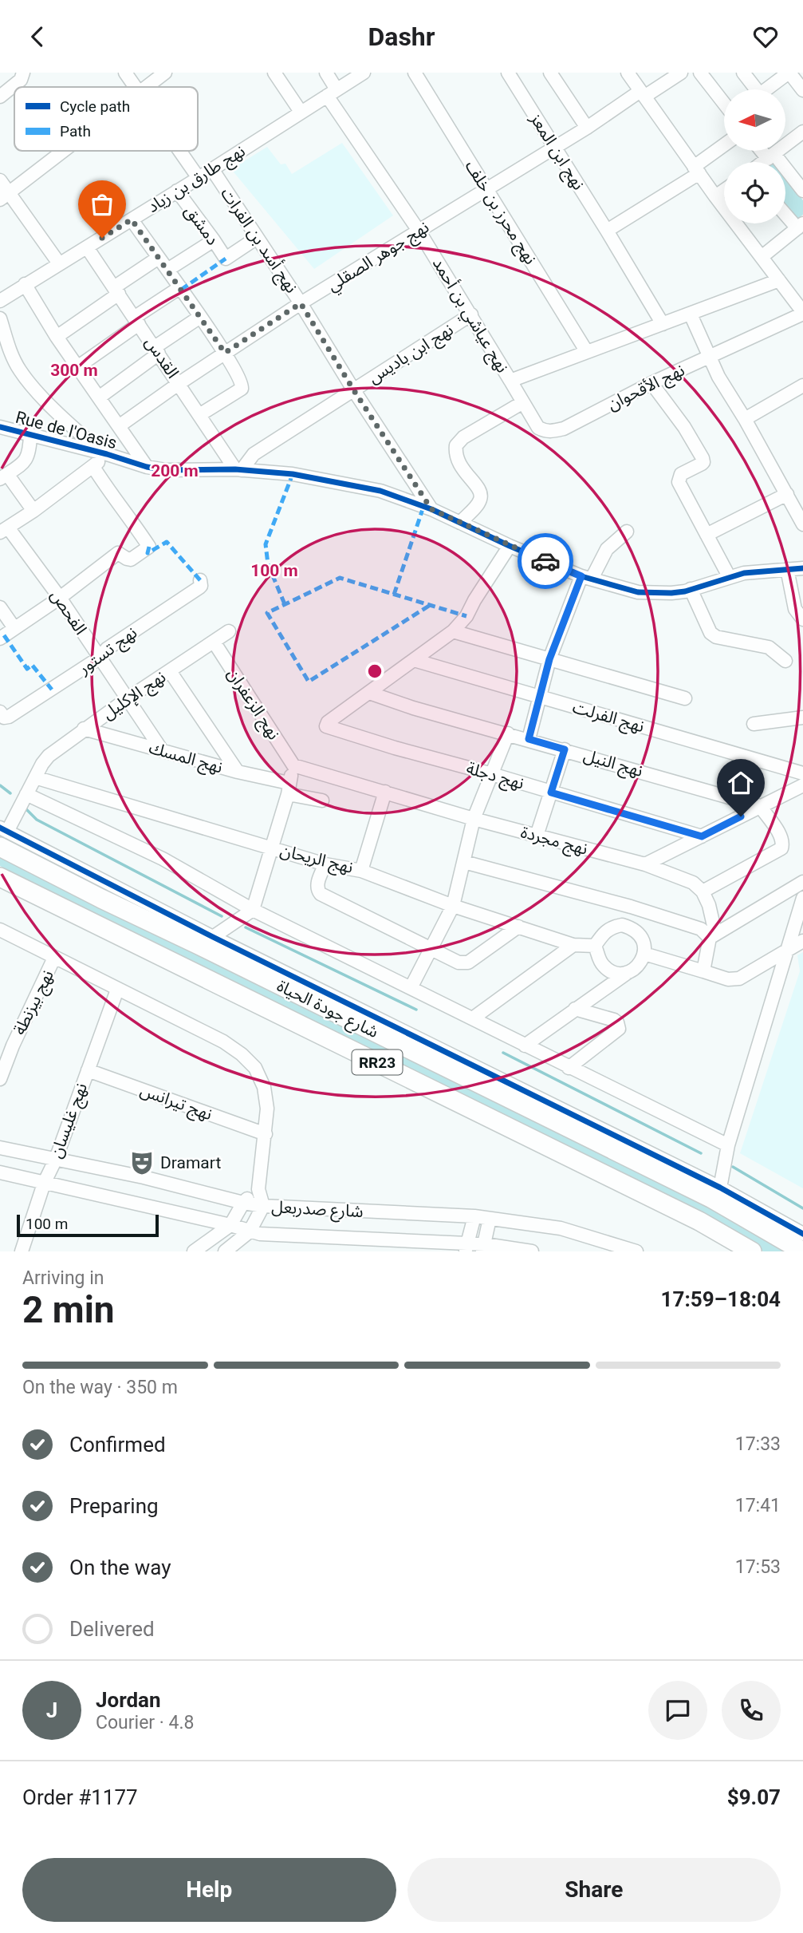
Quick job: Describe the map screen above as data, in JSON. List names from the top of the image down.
{
  "streets": {
    "highway": ["شارع جودة الحياة", "RR23"],
    "street": [
      "نهج ابن المعز",
      "نهج طارق بن زياد",
      "نهج محرز بن خلف",
      "دمشق",
      "نهج أسد بن الفرات",
      "نهج جوهر الصقلي",
      "نهج عياشي بن أحمد",
      "نهج ابن باديس",
      "القدس",
      "نهج الأقحوان",
      "Rue de l'Oasis",
      "الفحص",
      "نهج تستور",
      "نهج الإكليل",
      "نهج الزعفران",
      "نهج الفرلت",
      "نهج المسك",
      "نهج النيل",
      "نهج دجلة",
      "نهج مجردة",
      "نهج الريحان",
      "نهج بيزنطة",
      "نهج تيرانس",
      "نهج غليسان",
      "شارع صدربعل"
    ]
  },
  "crossings": [
    ["نهج ابن المعز", "نهج جوهر الصقلي"],
    ["نهج ابن المعز", "نهج عياشي بن أحمد"],
    ["نهج طارق بن زياد", "دمشق"],
    ["نهج طارق بن زياد", "نهج أسد بن الفرات"],
    ["نهج طارق بن زياد", "نهج عياشي بن أحمد"],
    ["نهج طارق بن زياد", "القدس"],
    ["نهج محرز بن خلف", "نهج جوهر الصقلي"],
    ["نهج محرز بن خلف", "نهج عياشي بن أحمد"],
    ["دمشق", "نهج أسد بن الفرات"],
    ["نهج أسد بن الفرات", "نهج جوهر الصقلي"],
    ["نهج أسد بن الفرات", "نهج ابن باديس"],
    ["نهج أسد بن الفرات", "Rue de l'Oasis"],
    ["نهج جوهر الصقلي", "نهج عياشي بن أحمد"],
    ["نهج جوهر الصقلي", "القدس"],
    ["نهج عياشي بن أحمد", "نهج ابن باديس"],
    ["نهج عياشي بن أحمد", "نهج الأقحوان"],
    ["نهج ابن باديس", "القدس"],
    ["نهج ابن باديس", "Rue de l'Oasis"],
    ["القدس", "Rue de l'Oasis"],
    ["الفحص", "نهج تستور"],
    ["الفحص", "نهج الإكليل"],
    ["الفحص", "نهج المسك"],
    ["نهج الإكليل", "نهج الزعفران"],
    ["نهج الإكليل", "نهج المسك"],
    ["نهج الإكليل", "نهج الريحان"],
    ["نهج الزعفران", "نهج مجردة"],
    ["نهج النيل", "نهج دجلة"],
    ["نهج تيرانس", "نهج غليسان"],
    ["نهج غليسان", "شارع صدربعل"]
  ],
  "places": {
    "theatre": ["Dramart"]
  },
  "legend": ["Cycle path", "Path"],
  "scale_bar": "100 m",
  "north": "left",
  "page": {
    "header": "Dashr",
    "scale": "100 m",
    "heading": ["2 min", "Arriving in", "17:59–18:04"],
    "panel": [
      "Jordan",
      "Courier · 4.8",
      "Order #1177",
      "$9.07"
    ],
    "bar": "On the way · 350 m",
    "list": [
      ["Confirmed", "17:33"],
      ["Preparing", "17:41"],
      ["On the way", "17:53"],
      "Delivered"
    ],
    "round": "J",
    "buttons": ["Help", "Share"]
  },
  "rings": ["300 m", "200 m", "100 m"]
}
